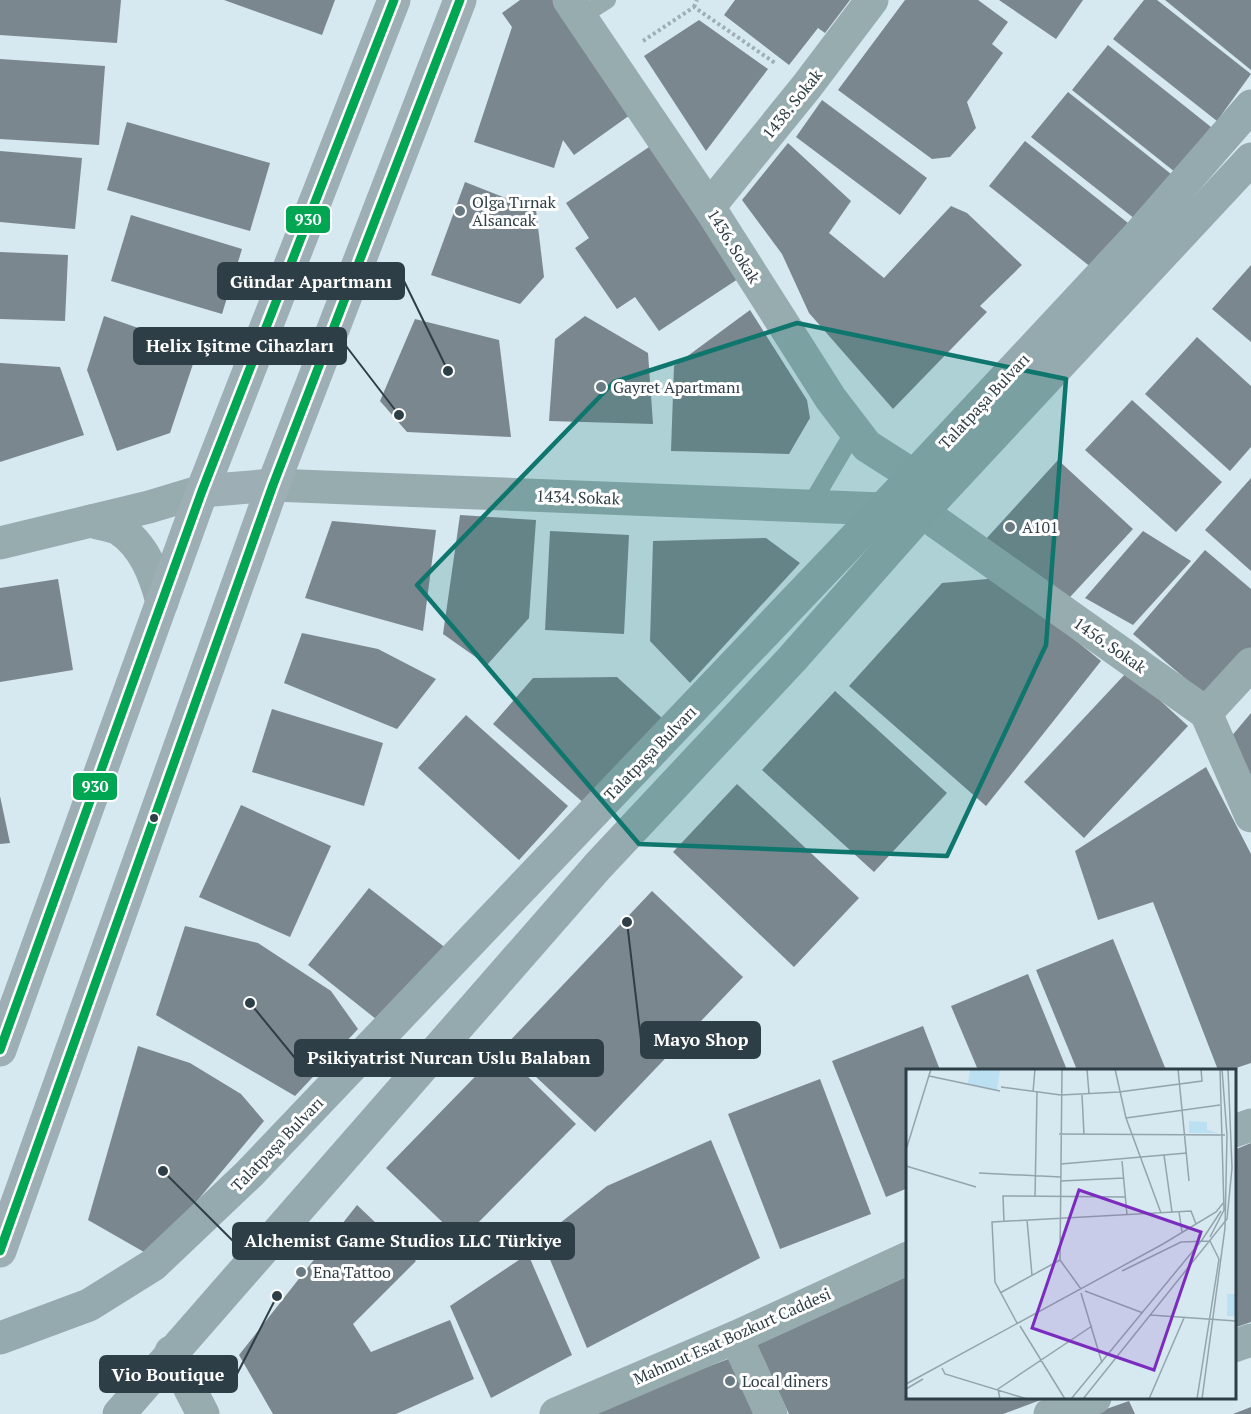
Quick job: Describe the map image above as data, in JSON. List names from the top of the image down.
{
  "streets": {
    "main road": ["Talatpaşa Bulvarı"],
    "street": [
      "1438. Sokak",
      "1436. Sokak",
      "1434. Sokak",
      "1456. Sokak",
      "Mahmut Esat Bozkurt Caddesi"
    ]
  },
  "crossings": [
    ["1438. Sokak", "1436. Sokak"],
    ["1436. Sokak", "Talatpaşa Bulvarı"],
    ["Talatpaşa Bulvarı", "1434. Sokak"],
    ["Talatpaşa Bulvarı", "1456. Sokak"]
  ],
  "places": [
    "Olga Tırnak Alsancak",
    "Gündar Apartmanı",
    "Gayret Apartmanı",
    "Helix Işitme Cihazları",
    "A101",
    "Mayo Shop",
    "Psikiyatrist Nurcan Uslu Balaban",
    "Alchemist Game Studios LLC Türkiye",
    "Ena Tattoo",
    "Vio Boutique",
    "Local diners"
  ],
  "lines": ["transit line 930"]
}
